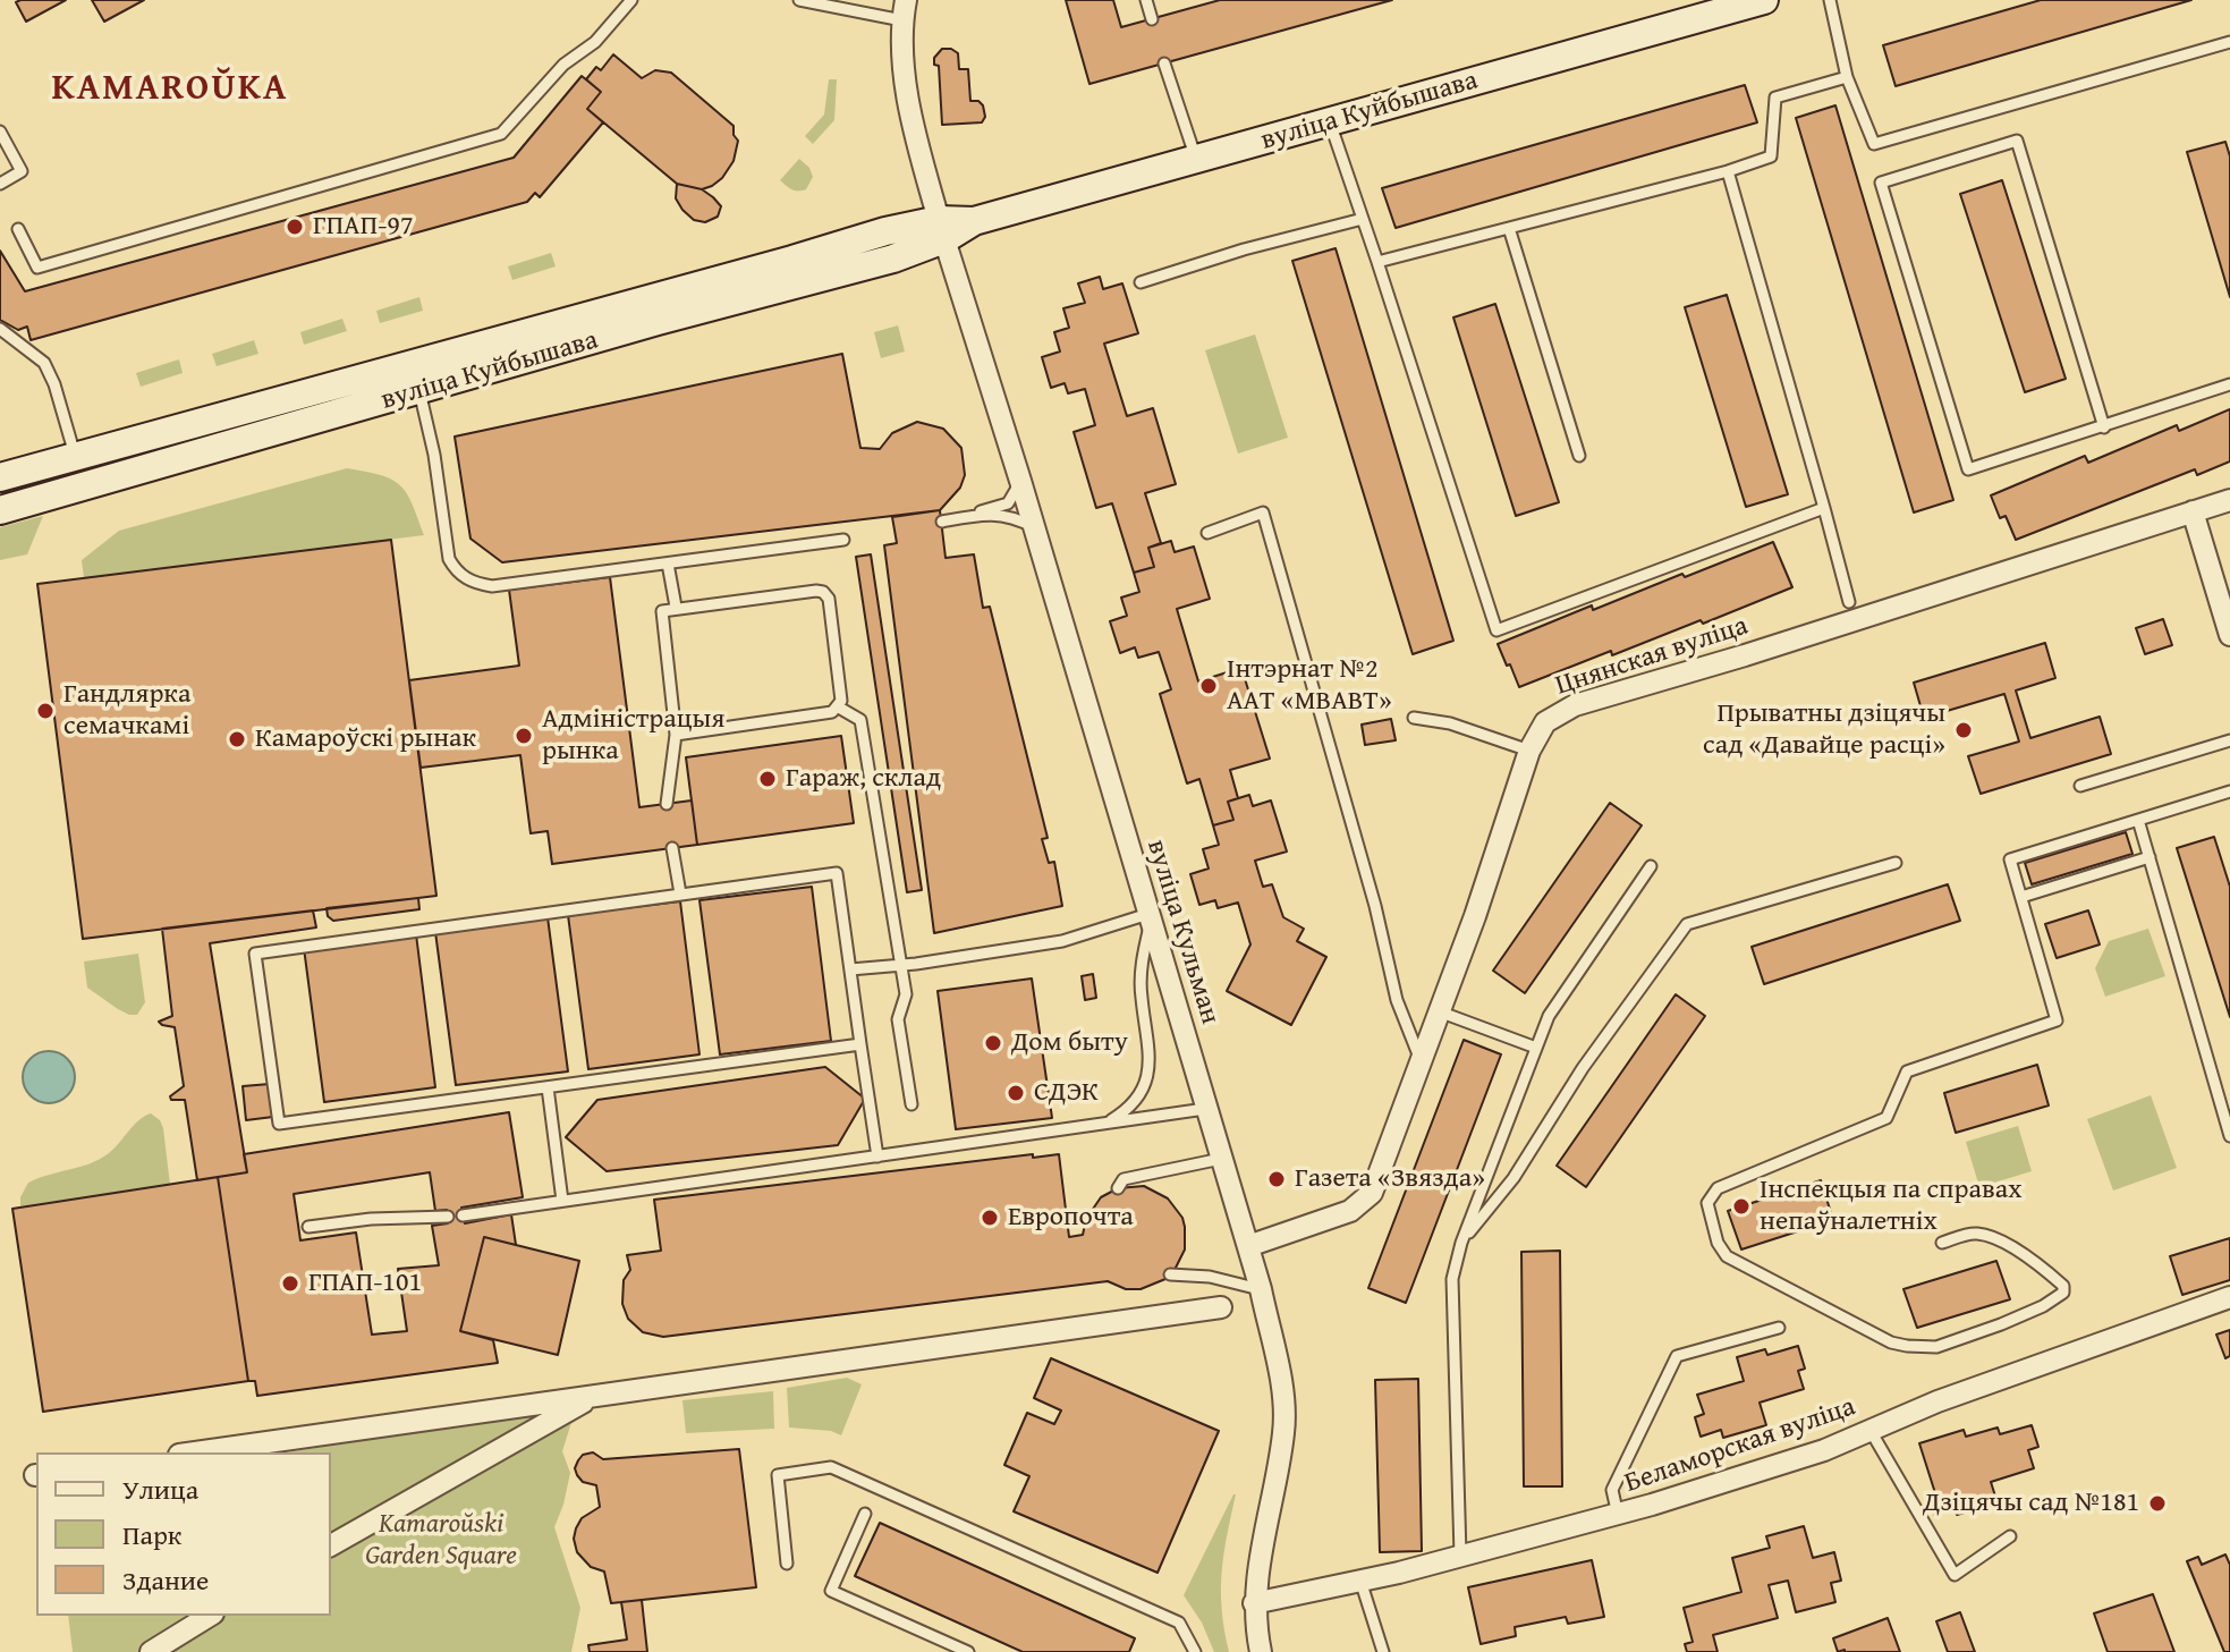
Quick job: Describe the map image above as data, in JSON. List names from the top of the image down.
{
  "streets": {
    "main road": ["вуліца Куйбышава"],
    "street": ["Цнянская вуліца", "вуліца Кульман", "Беламорская вуліца"]
  },
  "crossings": [
    ["вуліца Куйбышава", "вуліца Кульман"],
    ["Цнянская вуліца", "вуліца Кульман"],
    ["вуліца Кульман", "Беламорская вуліца"]
  ],
  "districts": ["KAMAROŬKA"],
  "parks": ["Kamaroŭski Garden Square"],
  "places": [
    "ГПАП-97",
    "Інтэрнат №2 ААТ «МВАВТ»",
    "Гандлярка семачкамі",
    "Прыватны дзіцячы сад «Давайце расці»",
    "Адміністрацыя рынка",
    "Камароўскі рынак",
    "Гараж, склад",
    "Дом быту",
    "СДЭК",
    "Газета «Звязда»",
    "Інспекцыя па справах непаўналетніх",
    "Европочта",
    "ГПАП-101",
    "Дзіцячы сад №181"
  ],
  "legend": ["Улица", "Парк", "Здание"]
}
